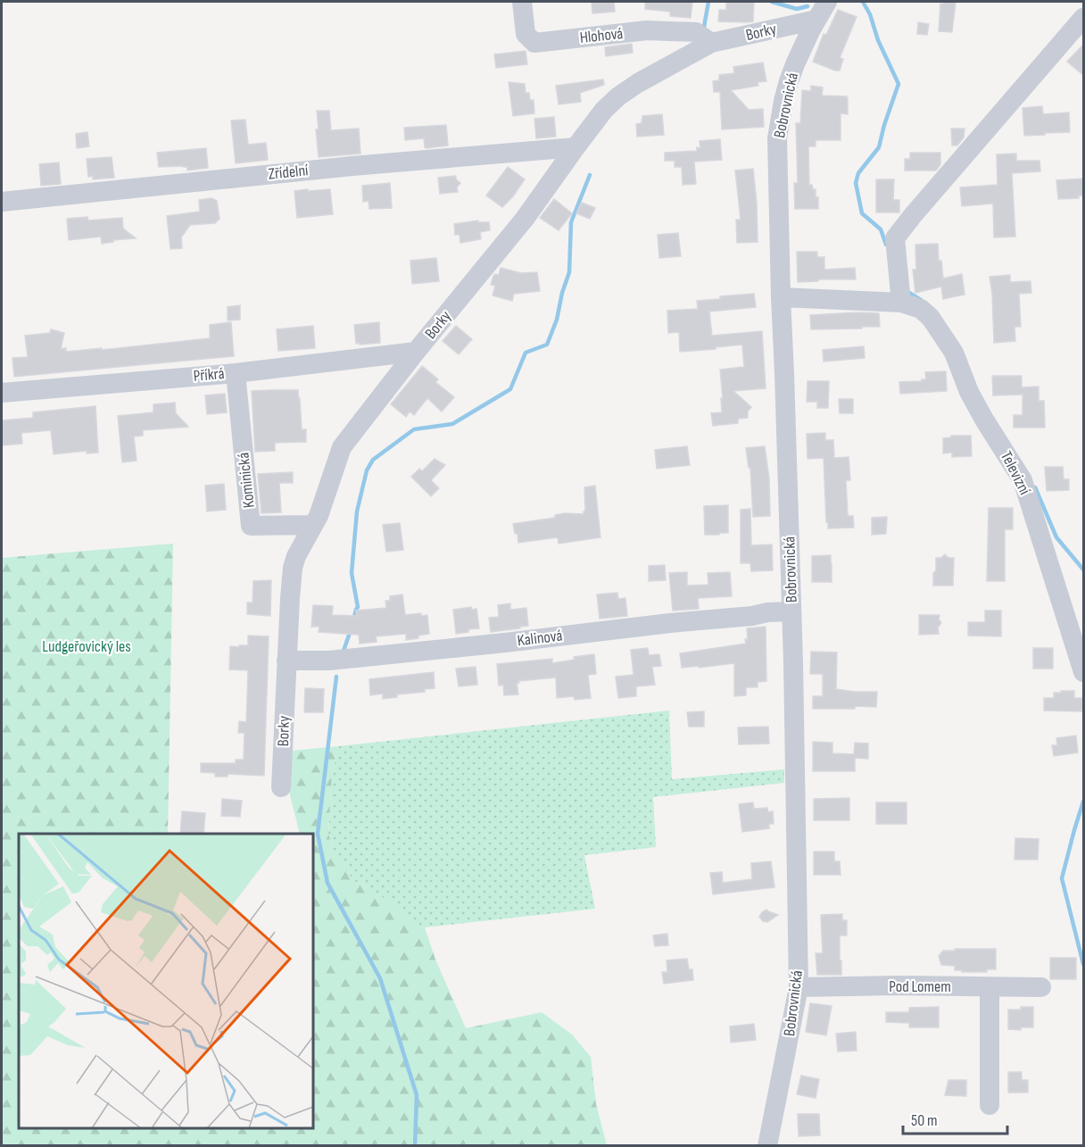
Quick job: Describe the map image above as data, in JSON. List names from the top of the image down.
{
  "streets": {
    "street": [
      "Borky",
      "Hlohová",
      "Bobrovnická",
      "Zřídelní",
      "Příkrá",
      "Televizní",
      "Kominická",
      "Kalinová",
      "Pod Lomem"
    ]
  },
  "crossings": [
    ["Borky", "Hlohová"],
    ["Borky", "Bobrovnická"],
    ["Borky", "Zřídelní"],
    ["Borky", "Příkrá"],
    ["Borky", "Kominická"],
    ["Borky", "Kalinová"],
    ["Bobrovnická", "Televizní"],
    ["Bobrovnická", "Kalinová"],
    ["Bobrovnická", "Pod Lomem"],
    ["Příkrá", "Kominická"]
  ],
  "parks": ["Ludgeřovický les"],
  "scale_bar": "50 m"
}
